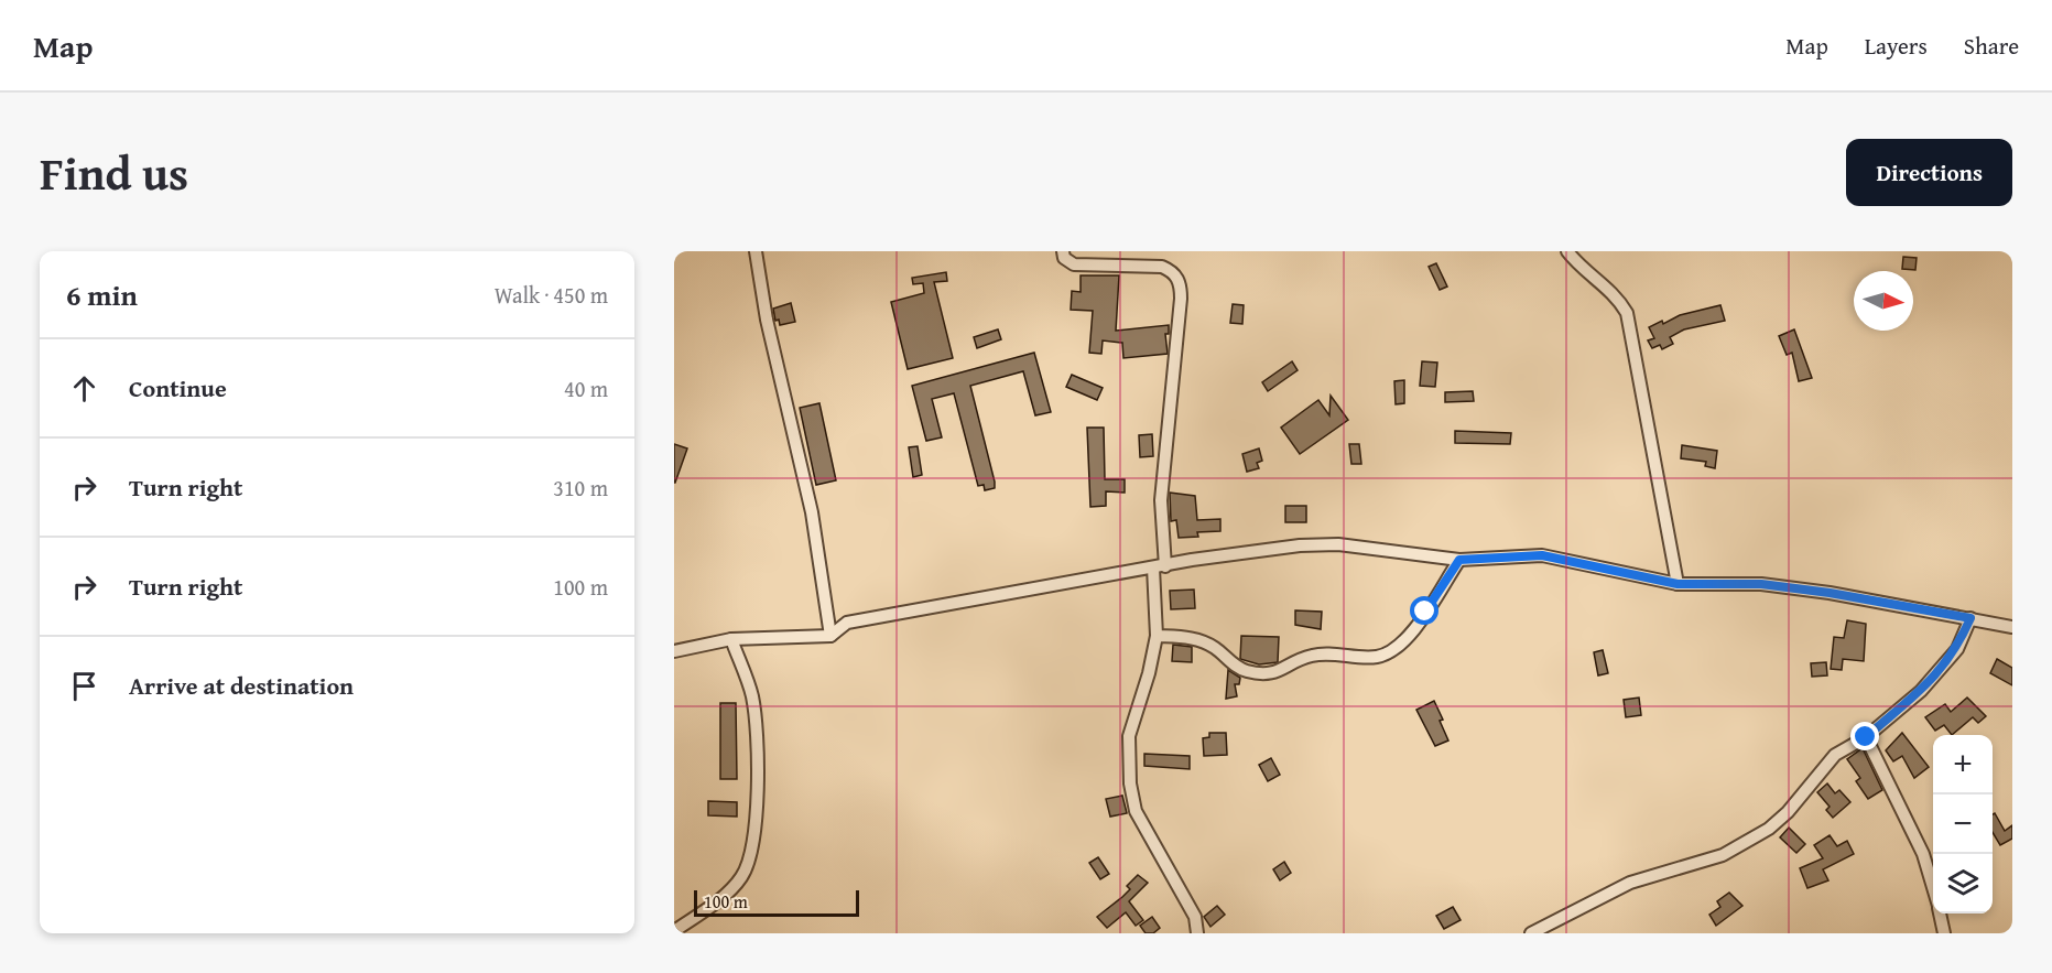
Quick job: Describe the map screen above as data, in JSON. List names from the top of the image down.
{
  "scale_bar": "100 m",
  "north": "right",
  "page": {
    "header": "Map",
    "nav": ["Map", "Layers", "Share"],
    "title": "Find us",
    "buttons": "Directions",
    "heading": ["6 min", "Walk · 450 m"],
    "list": [
      ["Continue", "40 m"],
      ["Turn right", "310 m"],
      ["Turn right", "100 m"],
      "Arrive at destination"
    ],
    "map_buttons": ["+", "−"],
    "scale": "100 m"
  }
}
